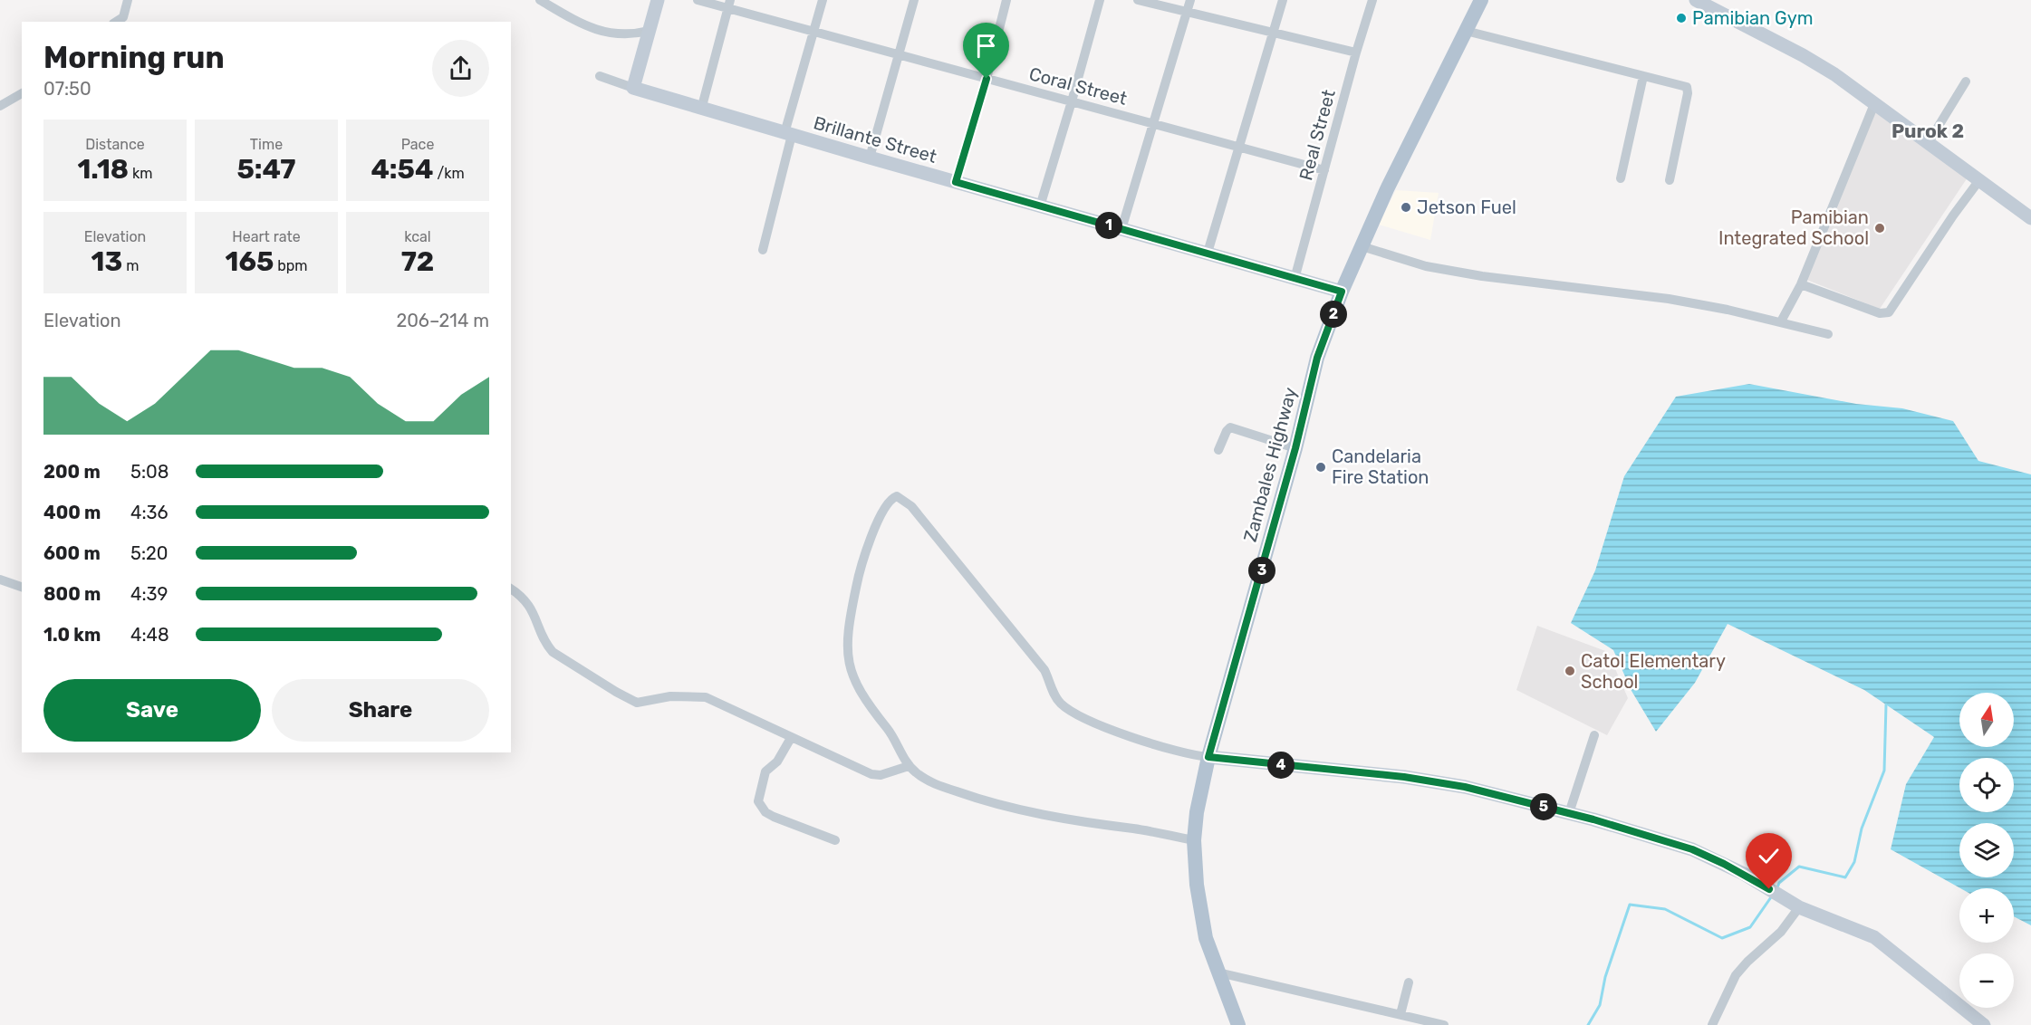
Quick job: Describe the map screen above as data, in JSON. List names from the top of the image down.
{
  "streets": {
    "main road": ["Zambales Highway"],
    "street": ["Coral Street", "Real Street", "Brillante Street"]
  },
  "crossings": [
    ["Coral Street", "Real Street"],
    ["Real Street", "Brillante Street"],
    ["Brillante Street", "Zambales Highway"]
  ],
  "districts": ["Purok 2"],
  "places": [
    "Pamibian Gym",
    "Jetson Fuel",
    "Pamibian Integrated School",
    "Candelaria Fire Station",
    "Catol Elementary School"
  ],
  "north": "top",
  "page": {
    "heading": ["Morning run", "07:50"],
    "stats": [
      ["Distance", "1.18 km"],
      ["Time", "5:47"],
      ["Pace", "4:54 /km"],
      ["Elevation", "13 m"],
      ["Heart rate", "165 bpm"],
      ["kcal", "72"]
    ],
    "pins": [
      "1",
      "2",
      "3",
      "4",
      "5"
    ],
    "chart": ["Elevation", "206–214 m"],
    "list": [
      {
        "name": "200 m",
        "note": "5:08"
      },
      {
        "name": "400 m",
        "note": "4:36"
      },
      {
        "name": "600 m",
        "note": "5:20"
      },
      {
        "name": "800 m",
        "note": "4:39"
      },
      {
        "name": "1.0 km",
        "note": "4:48"
      }
    ],
    "buttons": ["Save", "Share"],
    "map_buttons": ["+", "−"]
  }
}
